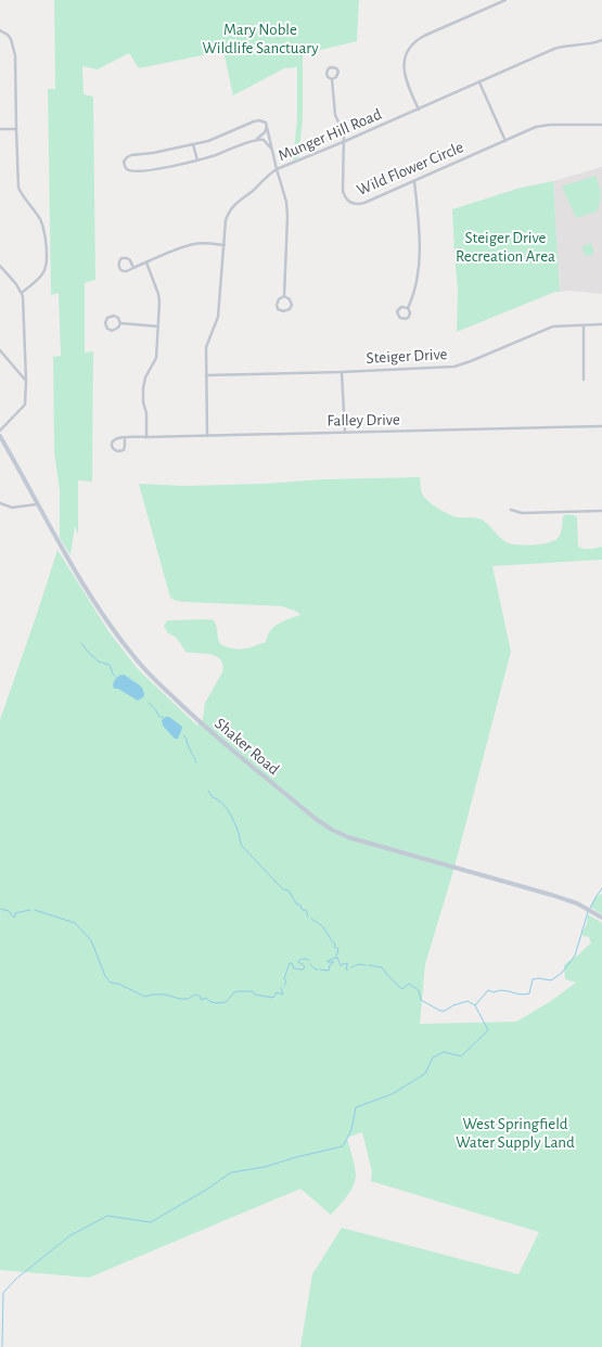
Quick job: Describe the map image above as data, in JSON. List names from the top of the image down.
{
  "streets": {
    "street": [
      "Munger Hill Road",
      "Wild Flower Circle",
      "Steiger Drive",
      "Falley Drive",
      "Shaker Road"
    ]
  },
  "crossings": [
    ["Munger Hill Road", "Wild Flower Circle"],
    ["Munger Hill Road", "Steiger Drive"],
    ["Munger Hill Road", "Falley Drive"]
  ],
  "parks": ["Mary Noble Wildlife Sanctuary", "Steiger Drive Recreation Area", "West Springfield Water Supply Land"]
}
